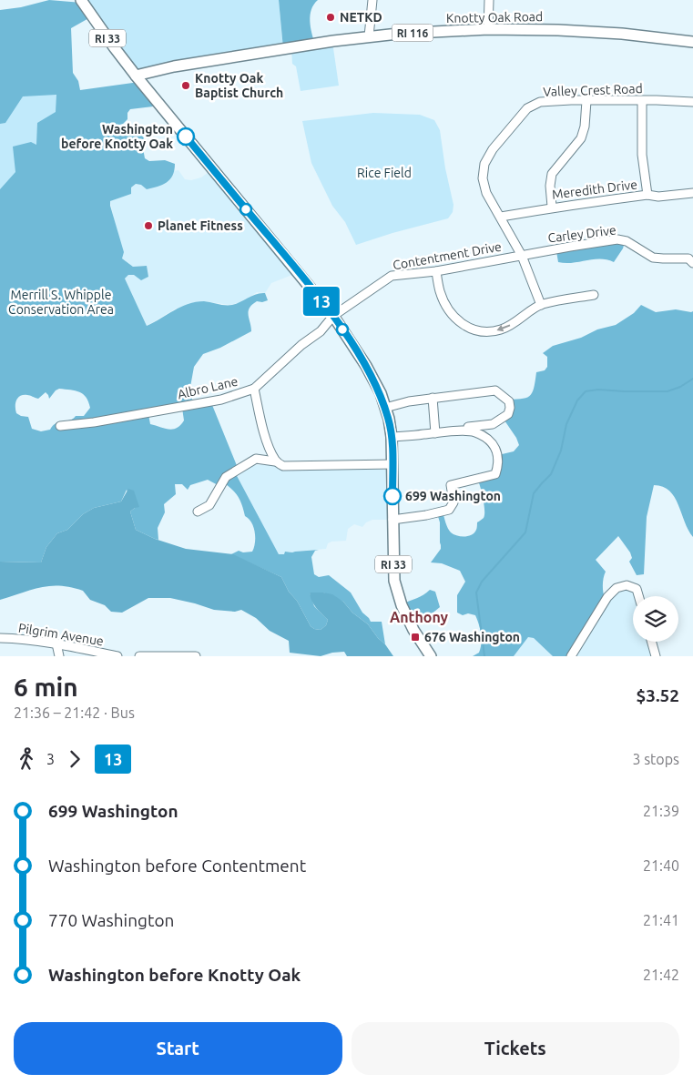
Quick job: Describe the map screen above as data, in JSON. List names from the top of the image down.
{
  "streets": {
    "main road": ["Knotty Oak Road", "RI 116", "RI 33"],
    "street": [
      "Valley Crest Road",
      "Meredith Drive",
      "Carley Drive",
      "Contentment Drive",
      "Albro Lane",
      "Pilgrim Avenue"
    ]
  },
  "crossings": [
    ["Knotty Oak Road", "RI 33"],
    ["RI 33", "Contentment Drive"],
    ["RI 33", "Albro Lane"],
    ["Valley Crest Road", "Meredith Drive"],
    ["Valley Crest Road", "Carley Drive"],
    ["Valley Crest Road", "Contentment Drive"],
    ["Carley Drive", "Contentment Drive"],
    ["Contentment Drive", "Albro Lane"]
  ],
  "districts": ["Anthony"],
  "parks": ["Rice Field", "Merrill S. Whipple Conservation Area"],
  "places": {
    "other": [
      "NETKD",
      "Knotty Oak Baptist Church",
      "Washington before Knotty Oak",
      "Planet Fitness",
      "699 Washington"
    ],
    "transit": ["676 Washington"]
  },
  "lines": ["bus line 13"],
  "page": {
    "on_map": "13",
    "heading": ["6 min", "21:36 – 21:42 · Bus", "$3.52"],
    "legs": ["3", "13", "3 stops"],
    "list": [
      {
        "name": "699 Washington",
        "value": "21:39"
      },
      {
        "name": "Washington before Contentment",
        "value": "21:40"
      },
      {
        "name": "770 Washington",
        "value": "21:41"
      },
      {
        "name": "Washington before Knotty Oak",
        "value": "21:42"
      }
    ],
    "buttons": ["Start", "Tickets"]
  }
}
